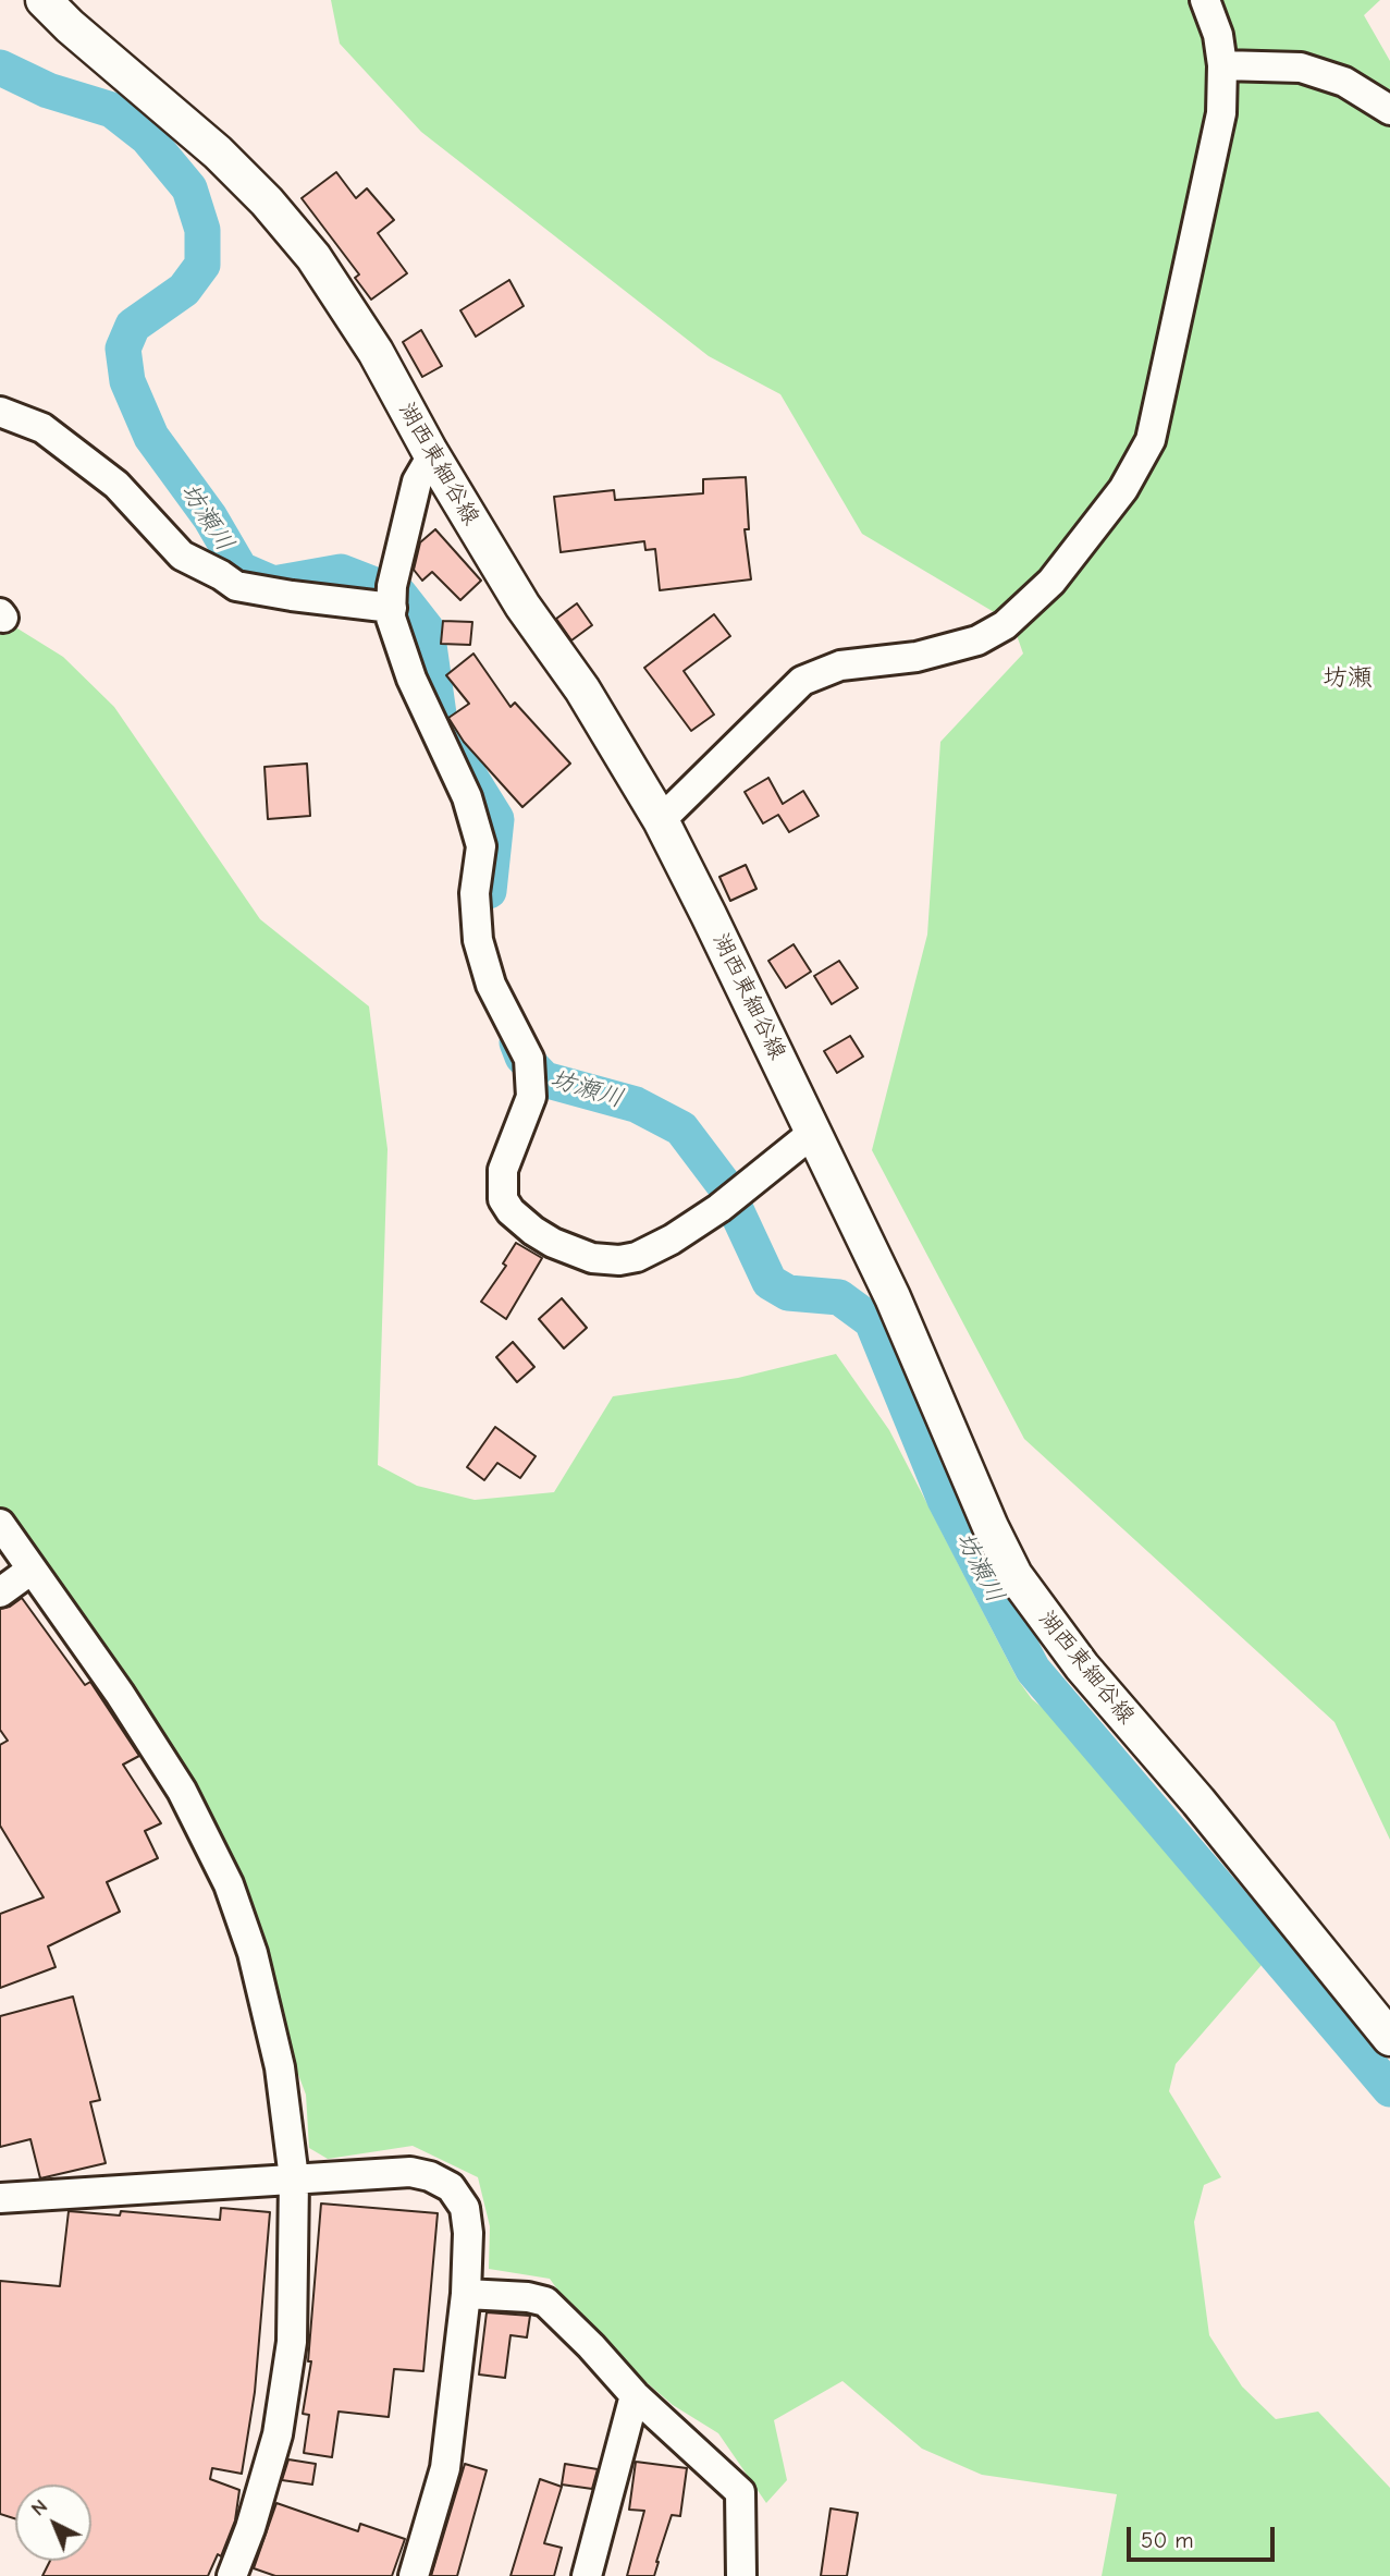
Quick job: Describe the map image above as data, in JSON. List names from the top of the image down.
{
  "streets": {
    "main road": ["湖西東細谷線"]
  },
  "districts": ["坊瀬"],
  "water": ["坊瀬川"],
  "scale_bar": "50 m",
  "north": "top left"
}
